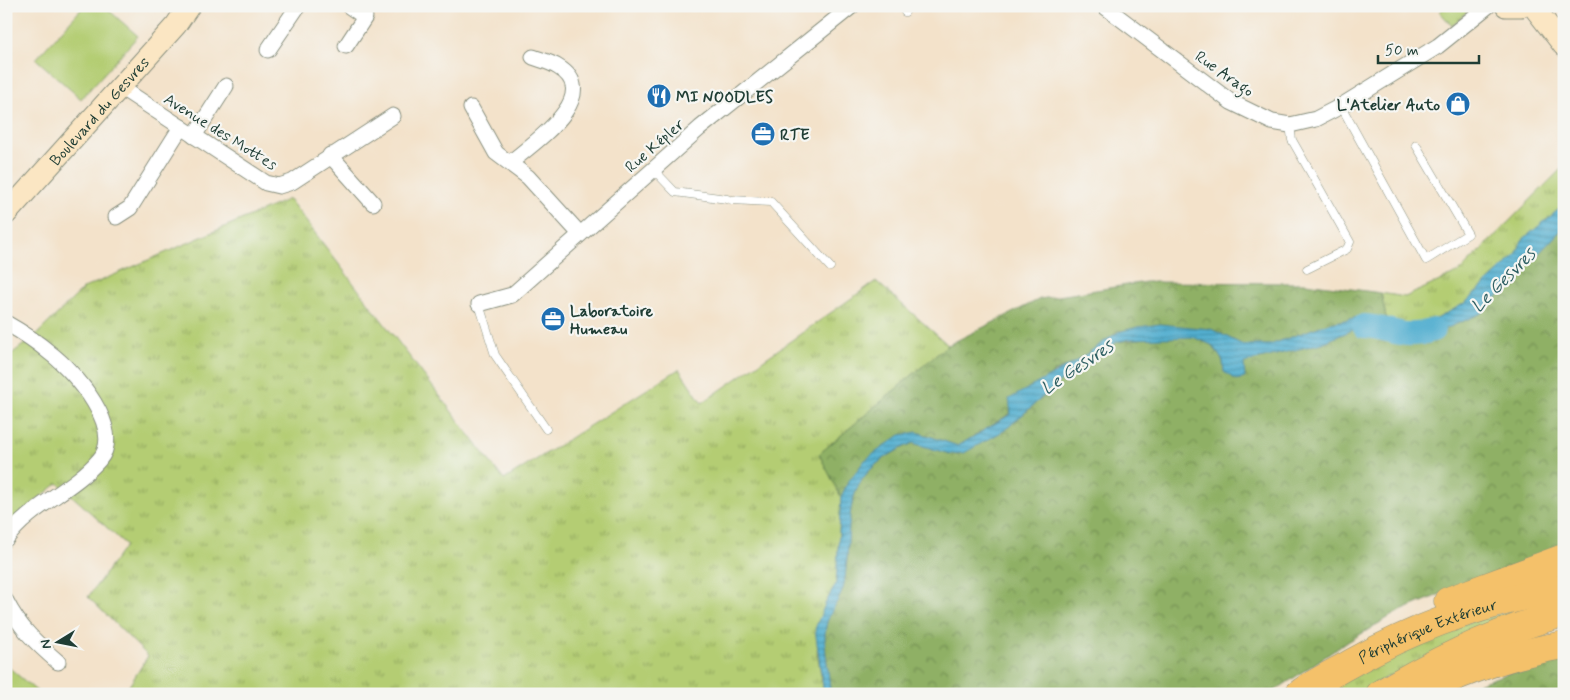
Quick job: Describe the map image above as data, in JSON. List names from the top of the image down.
{
  "streets": {
    "highway": ["Périphérique Extérieur"],
    "street": [
      "Rue Arago",
      "Boulevard du Gesvres",
      "Avenue des Mottes",
      "Rue Képler"
    ]
  },
  "crossings": [
    ["Boulevard du Gesvres", "Avenue des Mottes"]
  ],
  "water": ["Le Gesvres"],
  "places": {
    "restaurant": ["MI NOODLES"],
    "shop": ["L'Atelier Auto"],
    "office": ["RTE", "Laboratoire Humeau"]
  },
  "scale_bar": "50 m",
  "north": "left"
}
